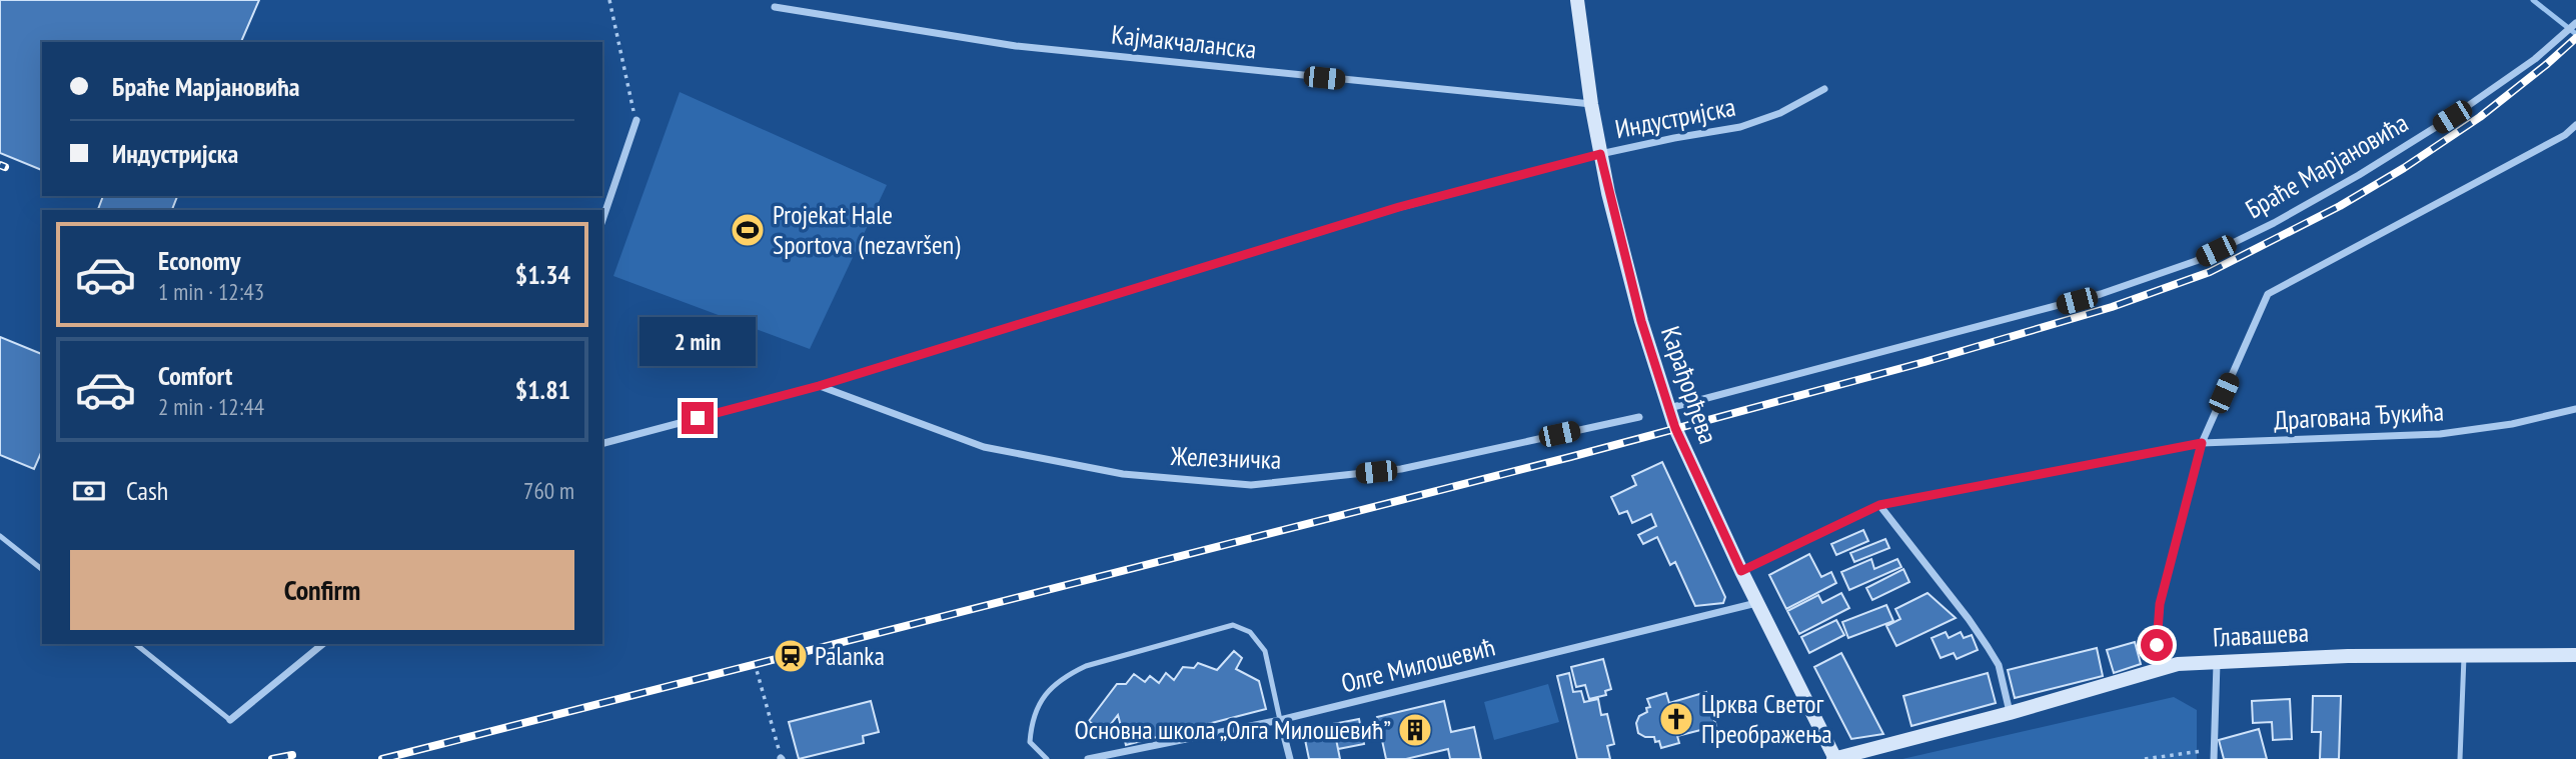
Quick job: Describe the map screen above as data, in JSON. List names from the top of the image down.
{
  "streets": {
    "main road": ["Карађорђева", "Главашева"],
    "street": [
      "Кајмакчаланска",
      "Индустријска",
      "Браће Марјановића",
      "Драгована Ђукића",
      "Железничка",
      "Олге Милошевић"
    ]
  },
  "crossings": [
    ["Кајмакчаланска", "Карађорђева"],
    ["Индустријска", "Карађорђева"],
    ["Индустријска", "Железничка"],
    ["Браће Марјановића", "Карађорђева"],
    ["Карађорђева", "Драгована Ђукића"],
    ["Карађорђева", "Главашева"],
    ["Карађорђева", "Олге Милошевић"]
  ],
  "places": {
    "sports": ["Projekat Hale Sportova (nezavršen)"],
    "station": ["Palanka"],
    "church": ["Црква Светог Преображења"],
    "building": ["Основна школа „Олга Милошевић”"]
  },
  "page": {
    "banner": ["Браће Марјановића", "Индустријска"],
    "list": [
      {
        "name": "Economy",
        "note": "1 min · 12:43",
        "value": "$1.34"
      },
      {
        "name": "Comfort",
        "note": "2 min · 12:44",
        "value": "$1.81"
      }
    ],
    "bubble": "2 min",
    "pay": ["Cash", "760 m"],
    "buttons": "Confirm"
  }
}
